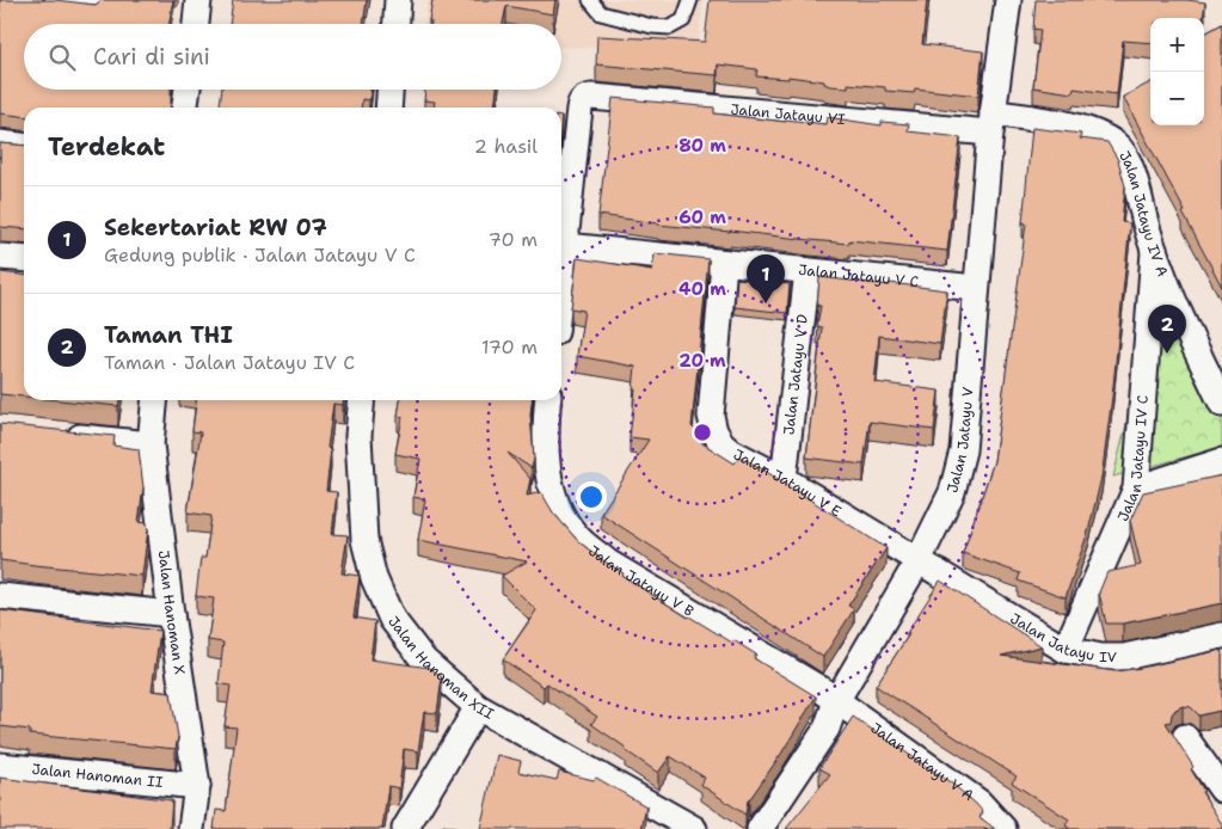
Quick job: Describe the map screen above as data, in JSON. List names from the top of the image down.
{
  "streets": {
    "street": [
      "Jalan Jatayu VI",
      "Jalan Jatayu IV A",
      "Jalan Jatayu V C",
      "Jalan Jatayu V D",
      "Jalan Jatayu V",
      "Jalan Jatayu IV C",
      "Jalan Jatayu V E",
      "Jalan Jatayu V B",
      "Jalan Hanoman X",
      "Jalan Jatayu IV",
      "Jalan Hanoman XII",
      "Jalan Jatayu V A",
      "Jalan Hanoman II"
    ]
  },
  "crossings": [
    ["Jalan Jatayu VI", "Jalan Jatayu IV A"],
    ["Jalan Jatayu VI", "Jalan Jatayu V"],
    ["Jalan Jatayu IV A", "Jalan Jatayu V"],
    ["Jalan Jatayu IV A", "Jalan Jatayu IV C"],
    ["Jalan Jatayu V C", "Jalan Jatayu V D"],
    ["Jalan Jatayu V C", "Jalan Jatayu V"],
    ["Jalan Jatayu V C", "Jalan Jatayu V E"],
    ["Jalan Jatayu V D", "Jalan Jatayu V E"],
    ["Jalan Jatayu V", "Jalan Jatayu V E"],
    ["Jalan Jatayu V", "Jalan Jatayu V B"],
    ["Jalan Jatayu V", "Jalan Jatayu IV"],
    ["Jalan Jatayu V", "Jalan Jatayu V A"],
    ["Jalan Jatayu IV C", "Jalan Jatayu IV"],
    ["Jalan Jatayu V E", "Jalan Jatayu IV"],
    ["Jalan Jatayu V B", "Jalan Jatayu V A"],
    ["Jalan Hanoman X", "Jalan Hanoman II"]
  ],
  "page": {
    "map_buttons": ["+", "−"],
    "search": "Cari di sini",
    "heading": ["Terdekat", "2 hasil"],
    "list": [
      {
        "mark": "1",
        "name": "Sekertariat RW 07",
        "note": "Gedung publik · Jalan Jatayu V C",
        "value": "70 m"
      },
      {
        "mark": "2",
        "name": "Taman THI",
        "note": "Taman · Jalan Jatayu IV C",
        "value": "170 m"
      }
    ],
    "pins": ["1", "2"]
  },
  "rings": [
    "80 m",
    "60 m",
    "40 m",
    "20 m"
  ]
}
